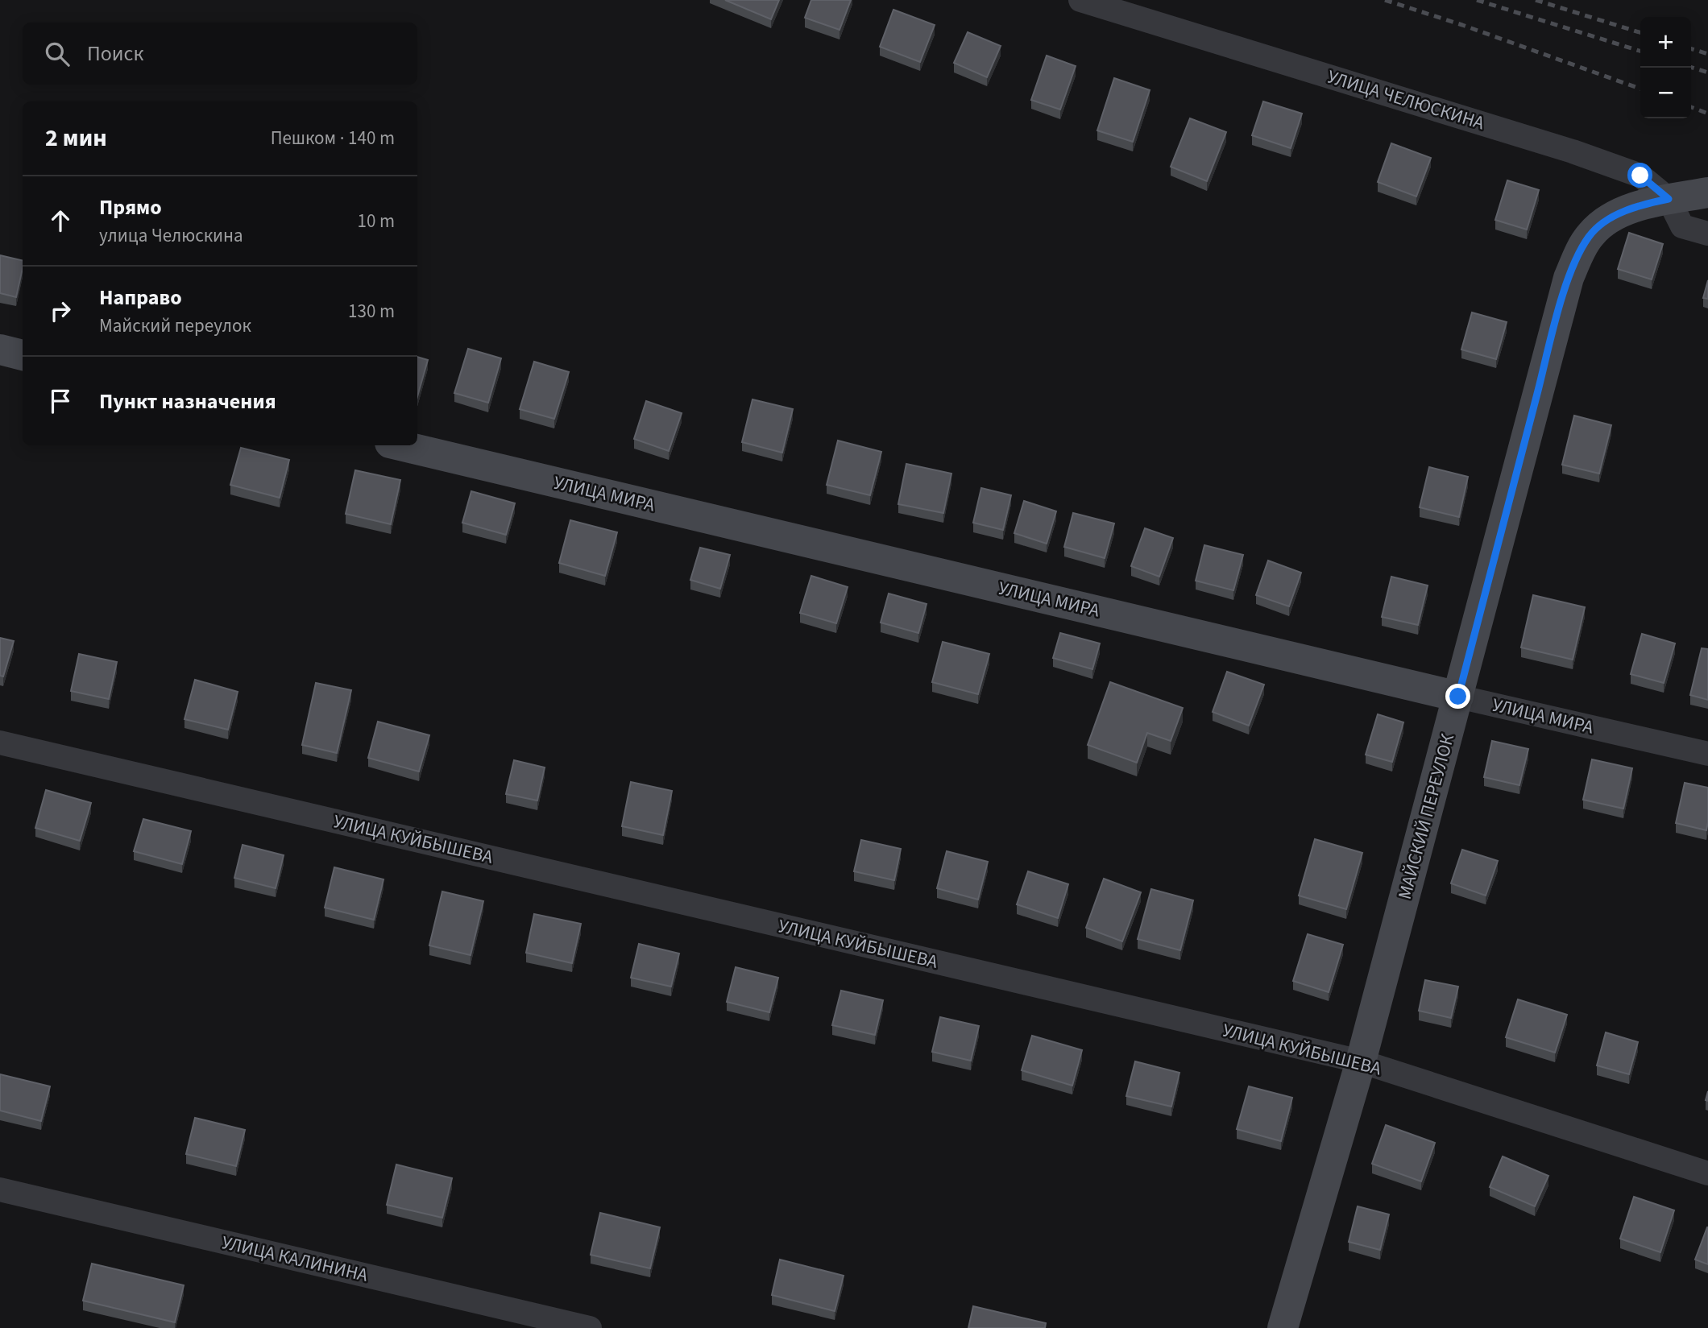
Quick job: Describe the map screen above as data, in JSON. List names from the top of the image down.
{
  "streets": {
    "main road": ["УЛИЦА МИРА", "МАЙСКИЙ ПЕРЕУЛОК"],
    "street": ["УЛИЦА ЧЕЛЮСКИНА", "УЛИЦА КУЙБЫШЕВА", "УЛИЦА КАЛИНИНА"]
  },
  "crossings": [
    ["УЛИЦА ЧЕЛЮСКИНА", "МАЙСКИЙ ПЕРЕУЛОК"],
    ["УЛИЦА МИРА", "МАЙСКИЙ ПЕРЕУЛОК"],
    ["МАЙСКИЙ ПЕРЕУЛОК", "УЛИЦА КУЙБЫШЕВА"]
  ],
  "page": {
    "map_buttons": ["+", "−"],
    "search": "Поиск",
    "heading": ["2 мин", "Пешком · 140 m"],
    "list": [
      ["Прямо", "улица Челюскина", "10 m"],
      ["Направо", "Майский переулок", "130 m"],
      "Пункт назначения"
    ]
  }
}
